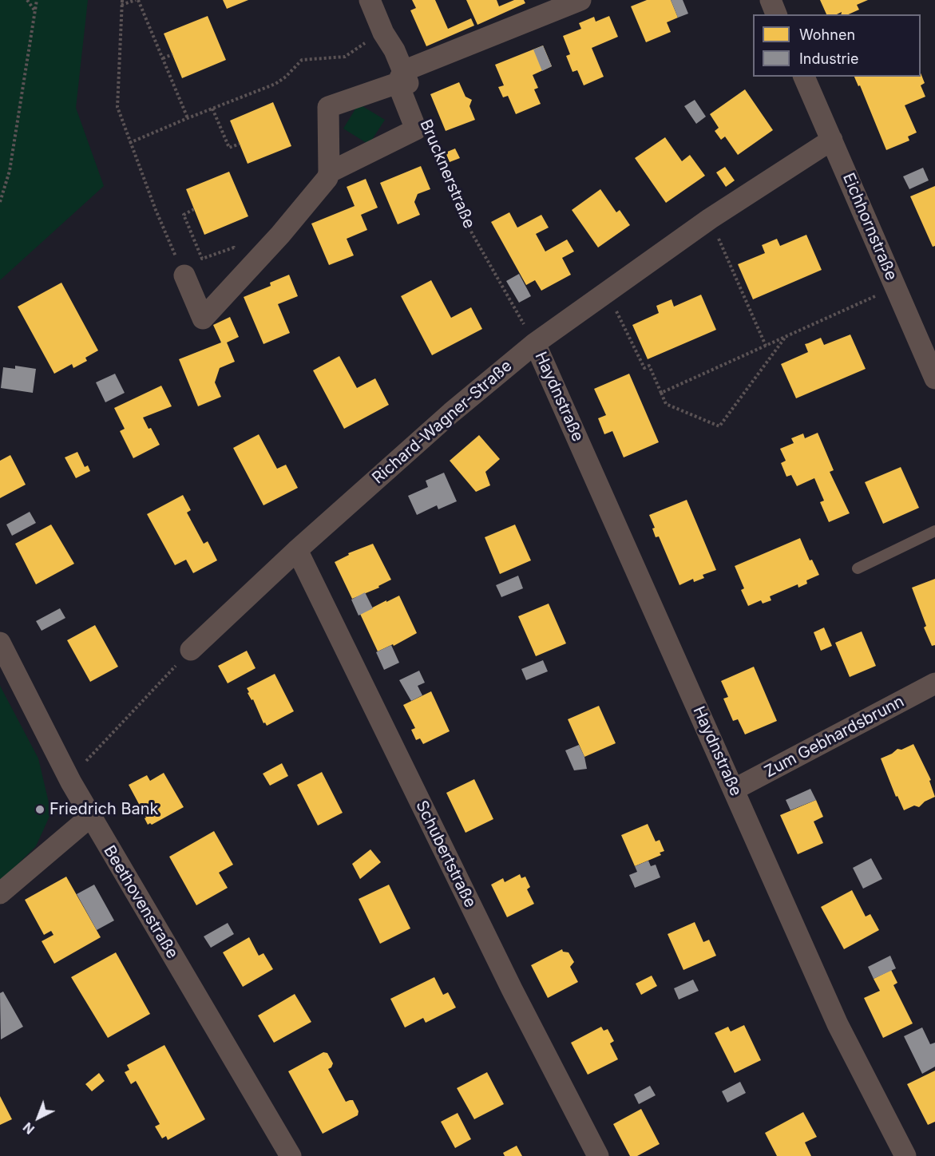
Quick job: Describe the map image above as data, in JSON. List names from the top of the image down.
{
  "streets": {
    "street": [
      "Brucknerstraße",
      "Eichhornstraße",
      "Haydnstraße",
      "Richard-Wagner-Straße",
      "Zum Gebhardsbrunn",
      "Schubertstraße",
      "Beethovenstraße"
    ]
  },
  "crossings": [
    ["Brucknerstraße", "Haydnstraße"],
    ["Brucknerstraße", "Richard-Wagner-Straße"],
    ["Eichhornstraße", "Richard-Wagner-Straße"],
    ["Haydnstraße", "Richard-Wagner-Straße"],
    ["Haydnstraße", "Zum Gebhardsbrunn"],
    ["Richard-Wagner-Straße", "Schubertstraße"]
  ],
  "places": ["Friedrich Bank"],
  "legend": ["Wohnen", "Industrie"],
  "north": "bottom left"
}
